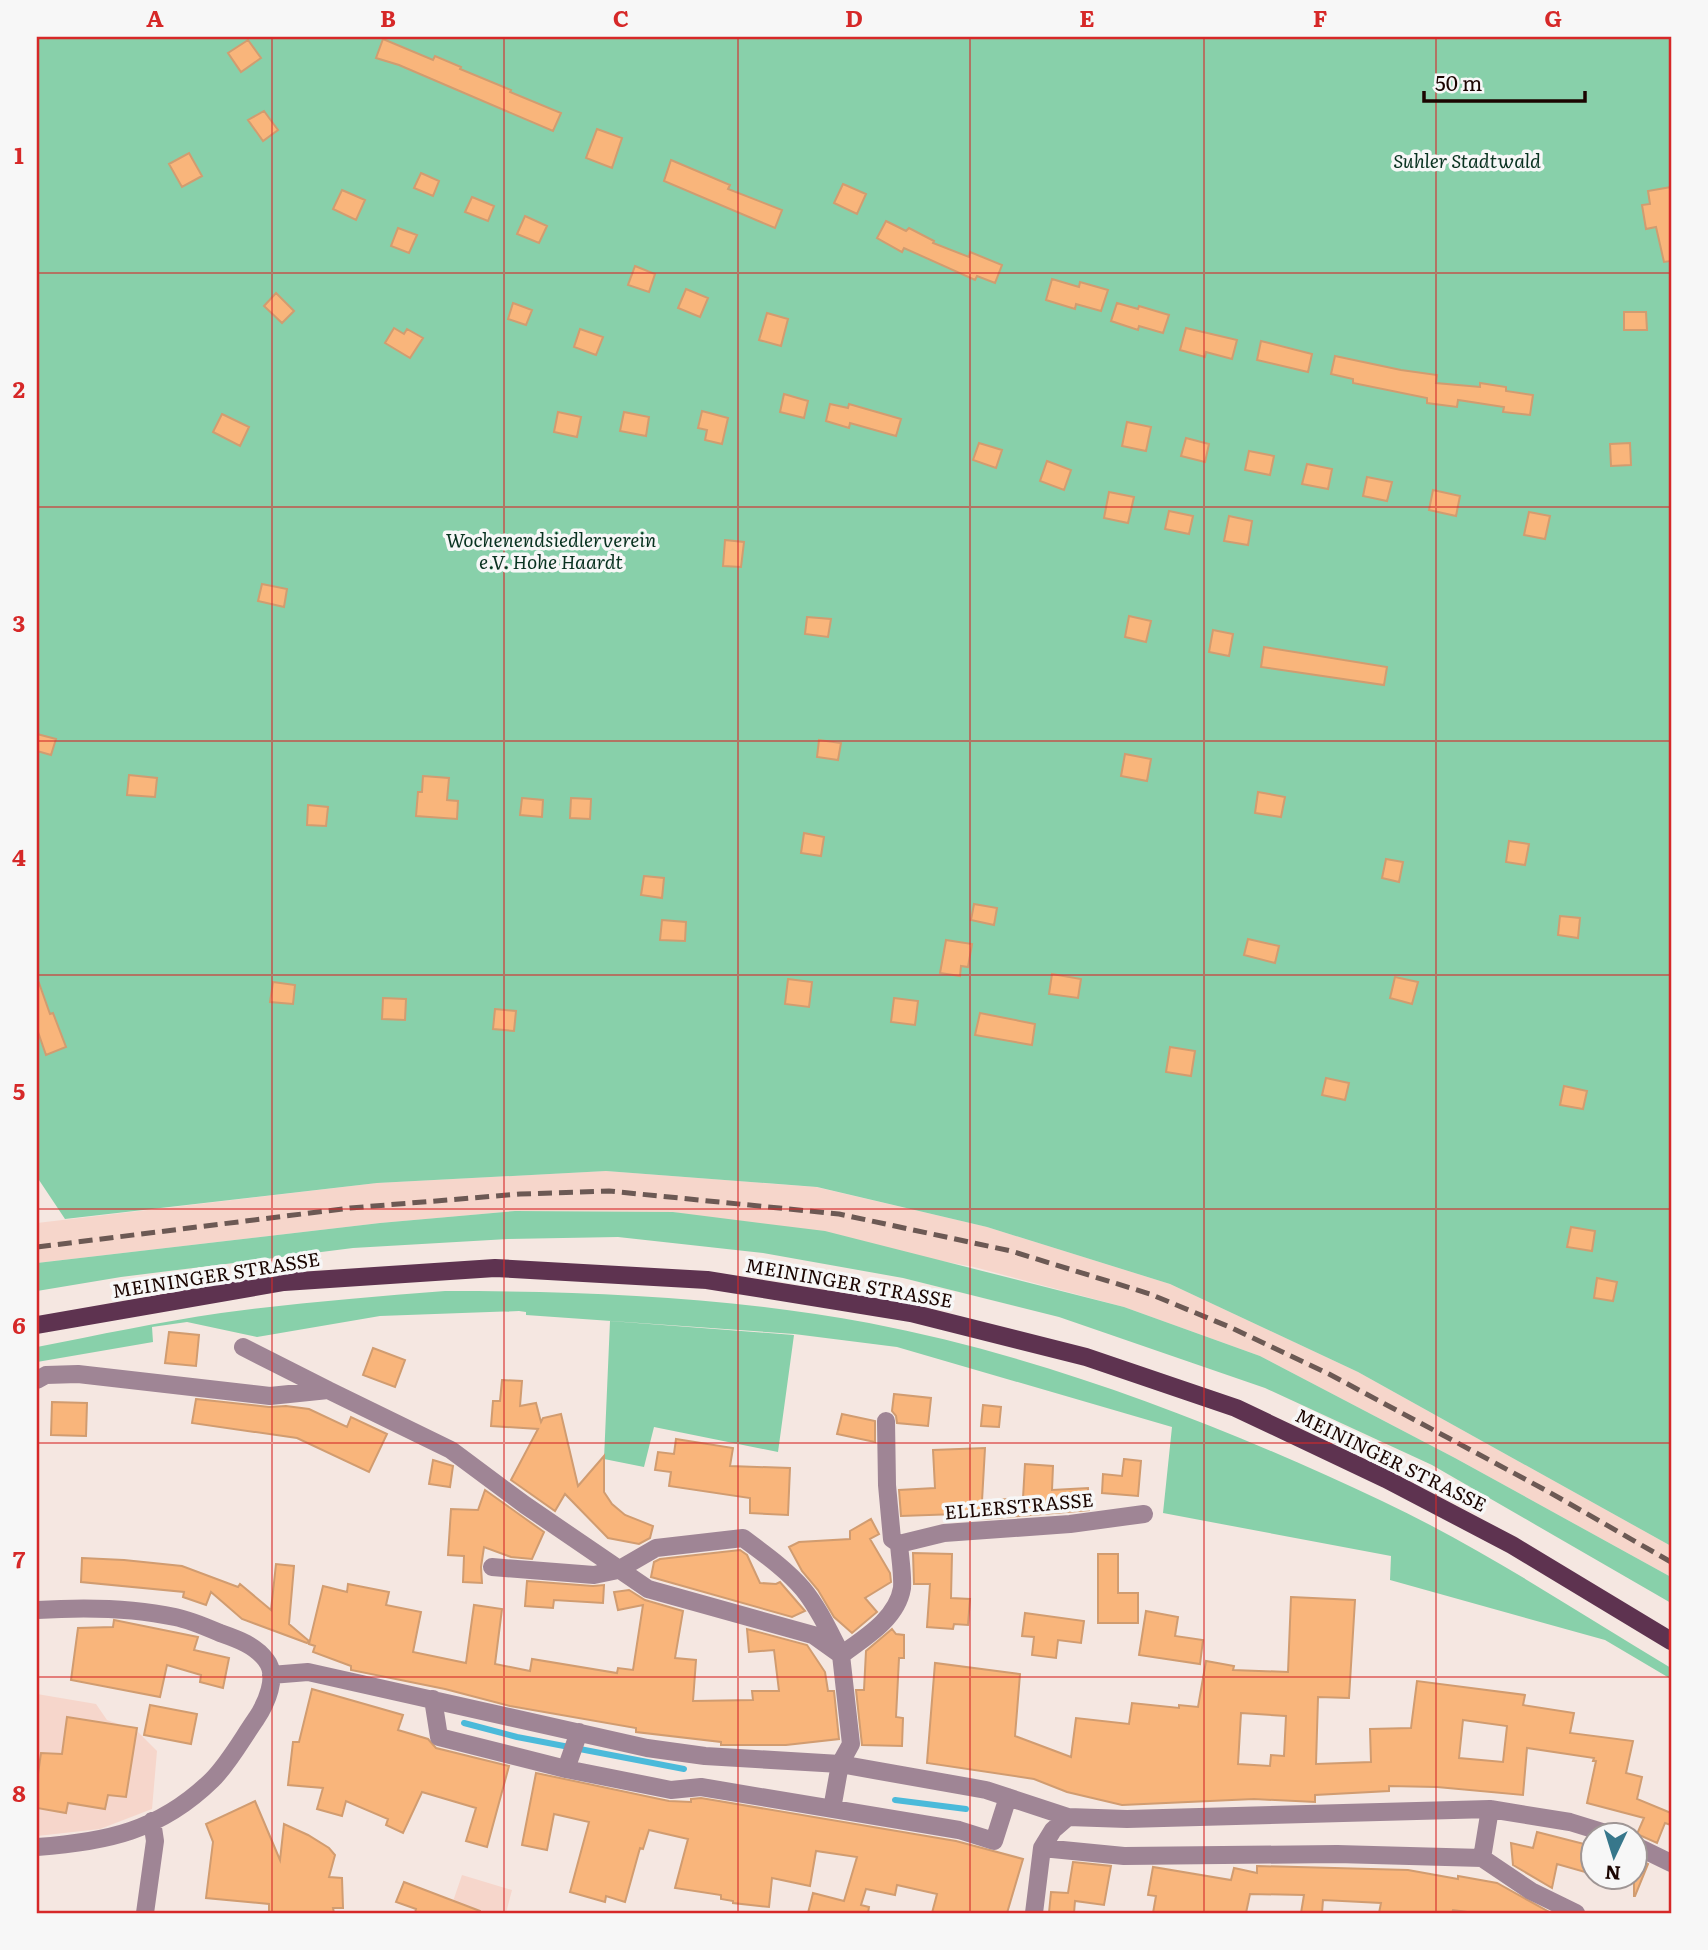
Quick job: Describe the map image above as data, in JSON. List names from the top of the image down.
{
  "streets": {
    "main road": ["MEININGER STRASSE"],
    "street": ["ELLERSTRASSE"]
  },
  "parks": ["Suhler Stadtwald", "Wochenendsiedlerverein e.V. Hohe Haardt"],
  "scale_bar": "50 m",
  "north": "bottom",
  "grid": {
    "columns": [
      "A",
      "B",
      "C",
      "D",
      "E",
      "F",
      "G"
    ],
    "rows": [
      "1",
      "2",
      "3",
      "4",
      "5",
      "6",
      "7",
      "8"
    ]
  }
}
